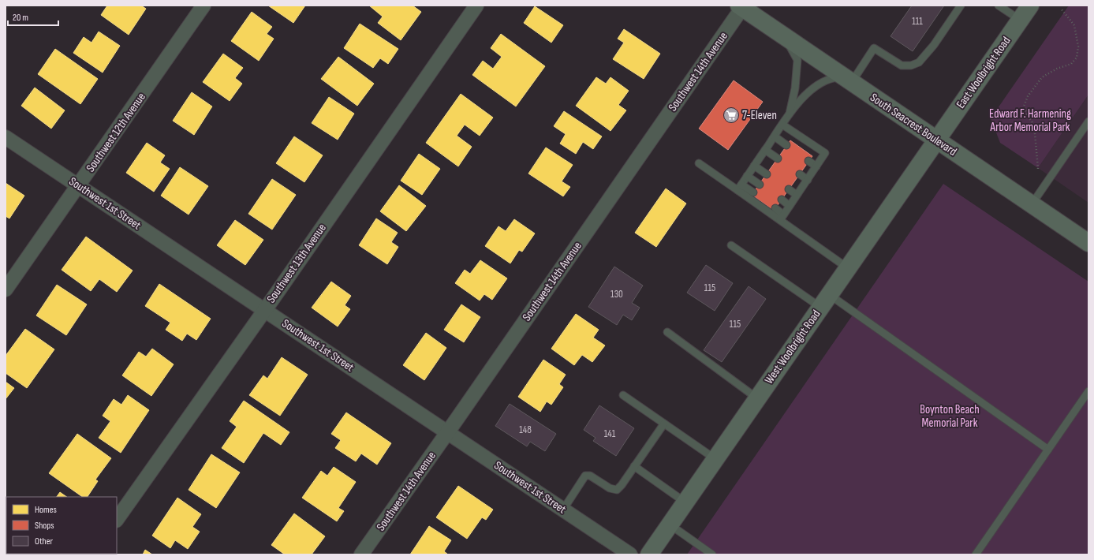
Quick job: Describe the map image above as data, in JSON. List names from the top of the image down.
{
  "streets": {
    "main road": ["East Woolbright Road", "South Seacrest Boulevard", "West Woolbright Road"],
    "street": [
      "Southwest 14th Avenue",
      "Southwest 12th Avenue",
      "Southwest 1st Street",
      "Southwest 13th Avenue"
    ]
  },
  "crossings": [
    ["Southwest 14th Avenue", "South Seacrest Boulevard"],
    ["Southwest 14th Avenue", "Southwest 1st Street"],
    ["East Woolbright Road", "South Seacrest Boulevard"],
    ["East Woolbright Road", "West Woolbright Road"],
    ["South Seacrest Boulevard", "West Woolbright Road"],
    ["Southwest 12th Avenue", "Southwest 1st Street"],
    ["Southwest 1st Street", "Southwest 13th Avenue"]
  ],
  "parks": ["Edward F. Harmening Arbor Memorial Park", "Boynton Beach Memorial Park"],
  "places": {
    "supermarket": ["7-Eleven"]
  },
  "house_numbers": [
    "111",
    "115",
    "130",
    "115",
    "148",
    "141"
  ],
  "legend": ["Homes", "Shops", "Other"],
  "scale_bar": "20 m"
}
